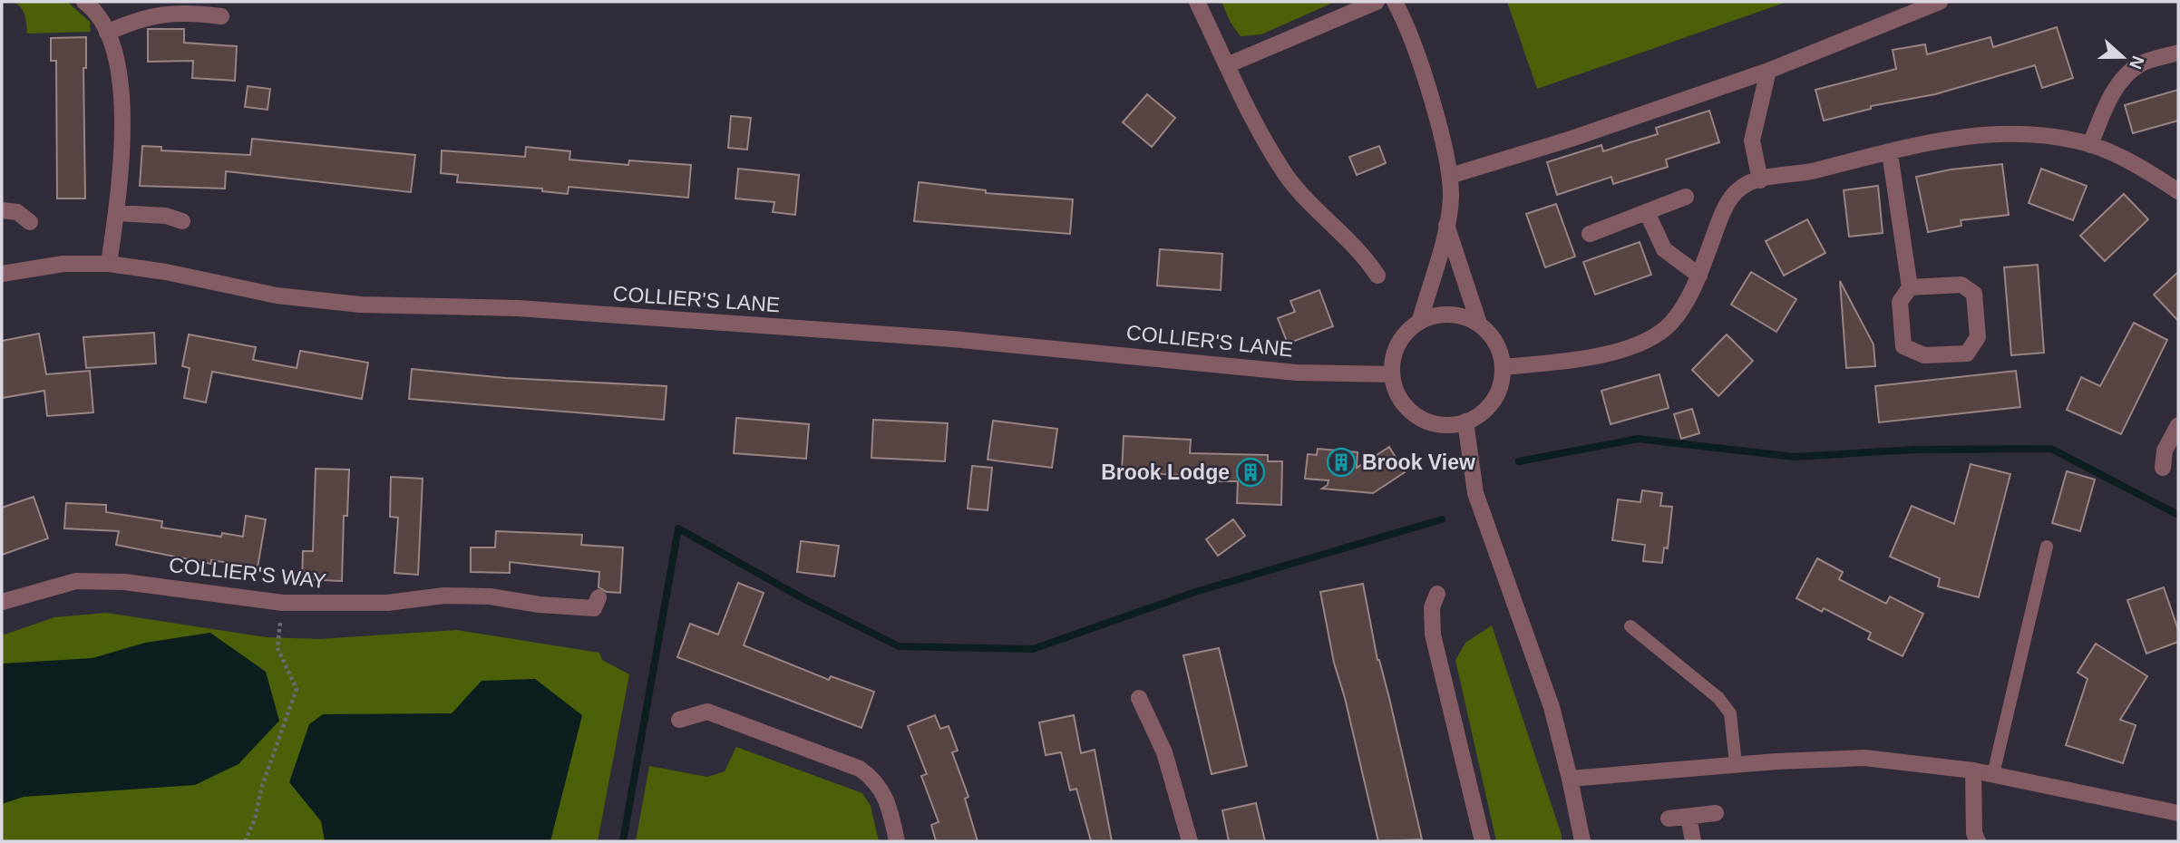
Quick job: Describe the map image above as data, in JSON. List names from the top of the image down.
{
  "streets": {
    "street": ["COLLIER'S LANE", "COLLIER'S WAY"]
  },
  "places": {
    "building": ["Brook View", "Brook Lodge"]
  },
  "north": "right"
}
